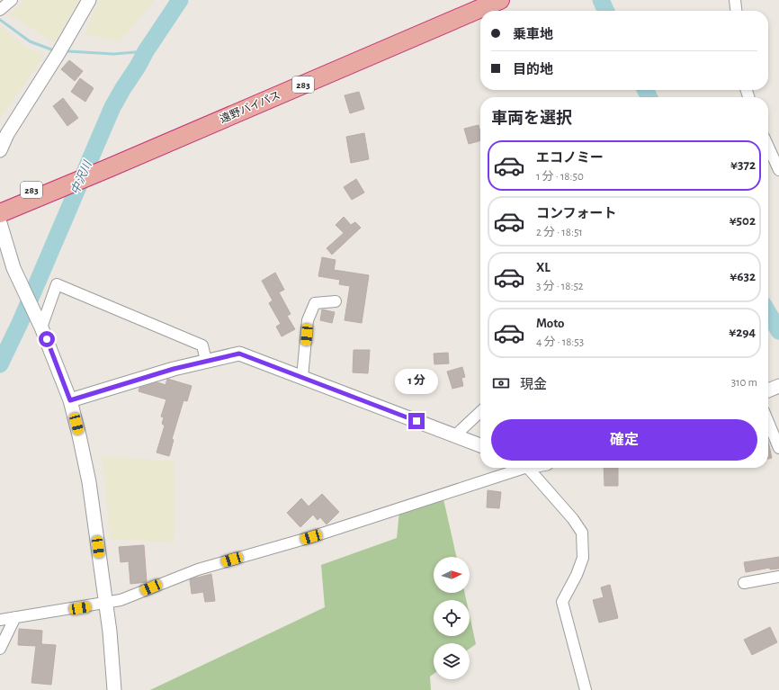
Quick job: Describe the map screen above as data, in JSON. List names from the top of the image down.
{
  "streets": {
    "highway": ["283", "遠野バイパス"]
  },
  "water": ["中沢川"],
  "north": "right",
  "page": {
    "banner": ["乗車地", "目的地"],
    "heading": "車両を選択",
    "list": [
      {
        "name": "エコノミー",
        "note": "1 分 · 18:50",
        "value": "¥372"
      },
      {
        "name": "コンフォート",
        "note": "2 分 · 18:51",
        "value": "¥502"
      },
      {
        "name": "XL",
        "note": "3 分 · 18:52",
        "value": "¥632"
      },
      {
        "name": "Moto",
        "note": "4 分 · 18:53",
        "value": "¥294"
      }
    ],
    "pay": ["現金", "310 m"],
    "bubble": "1 分",
    "buttons": "確定"
  }
}
